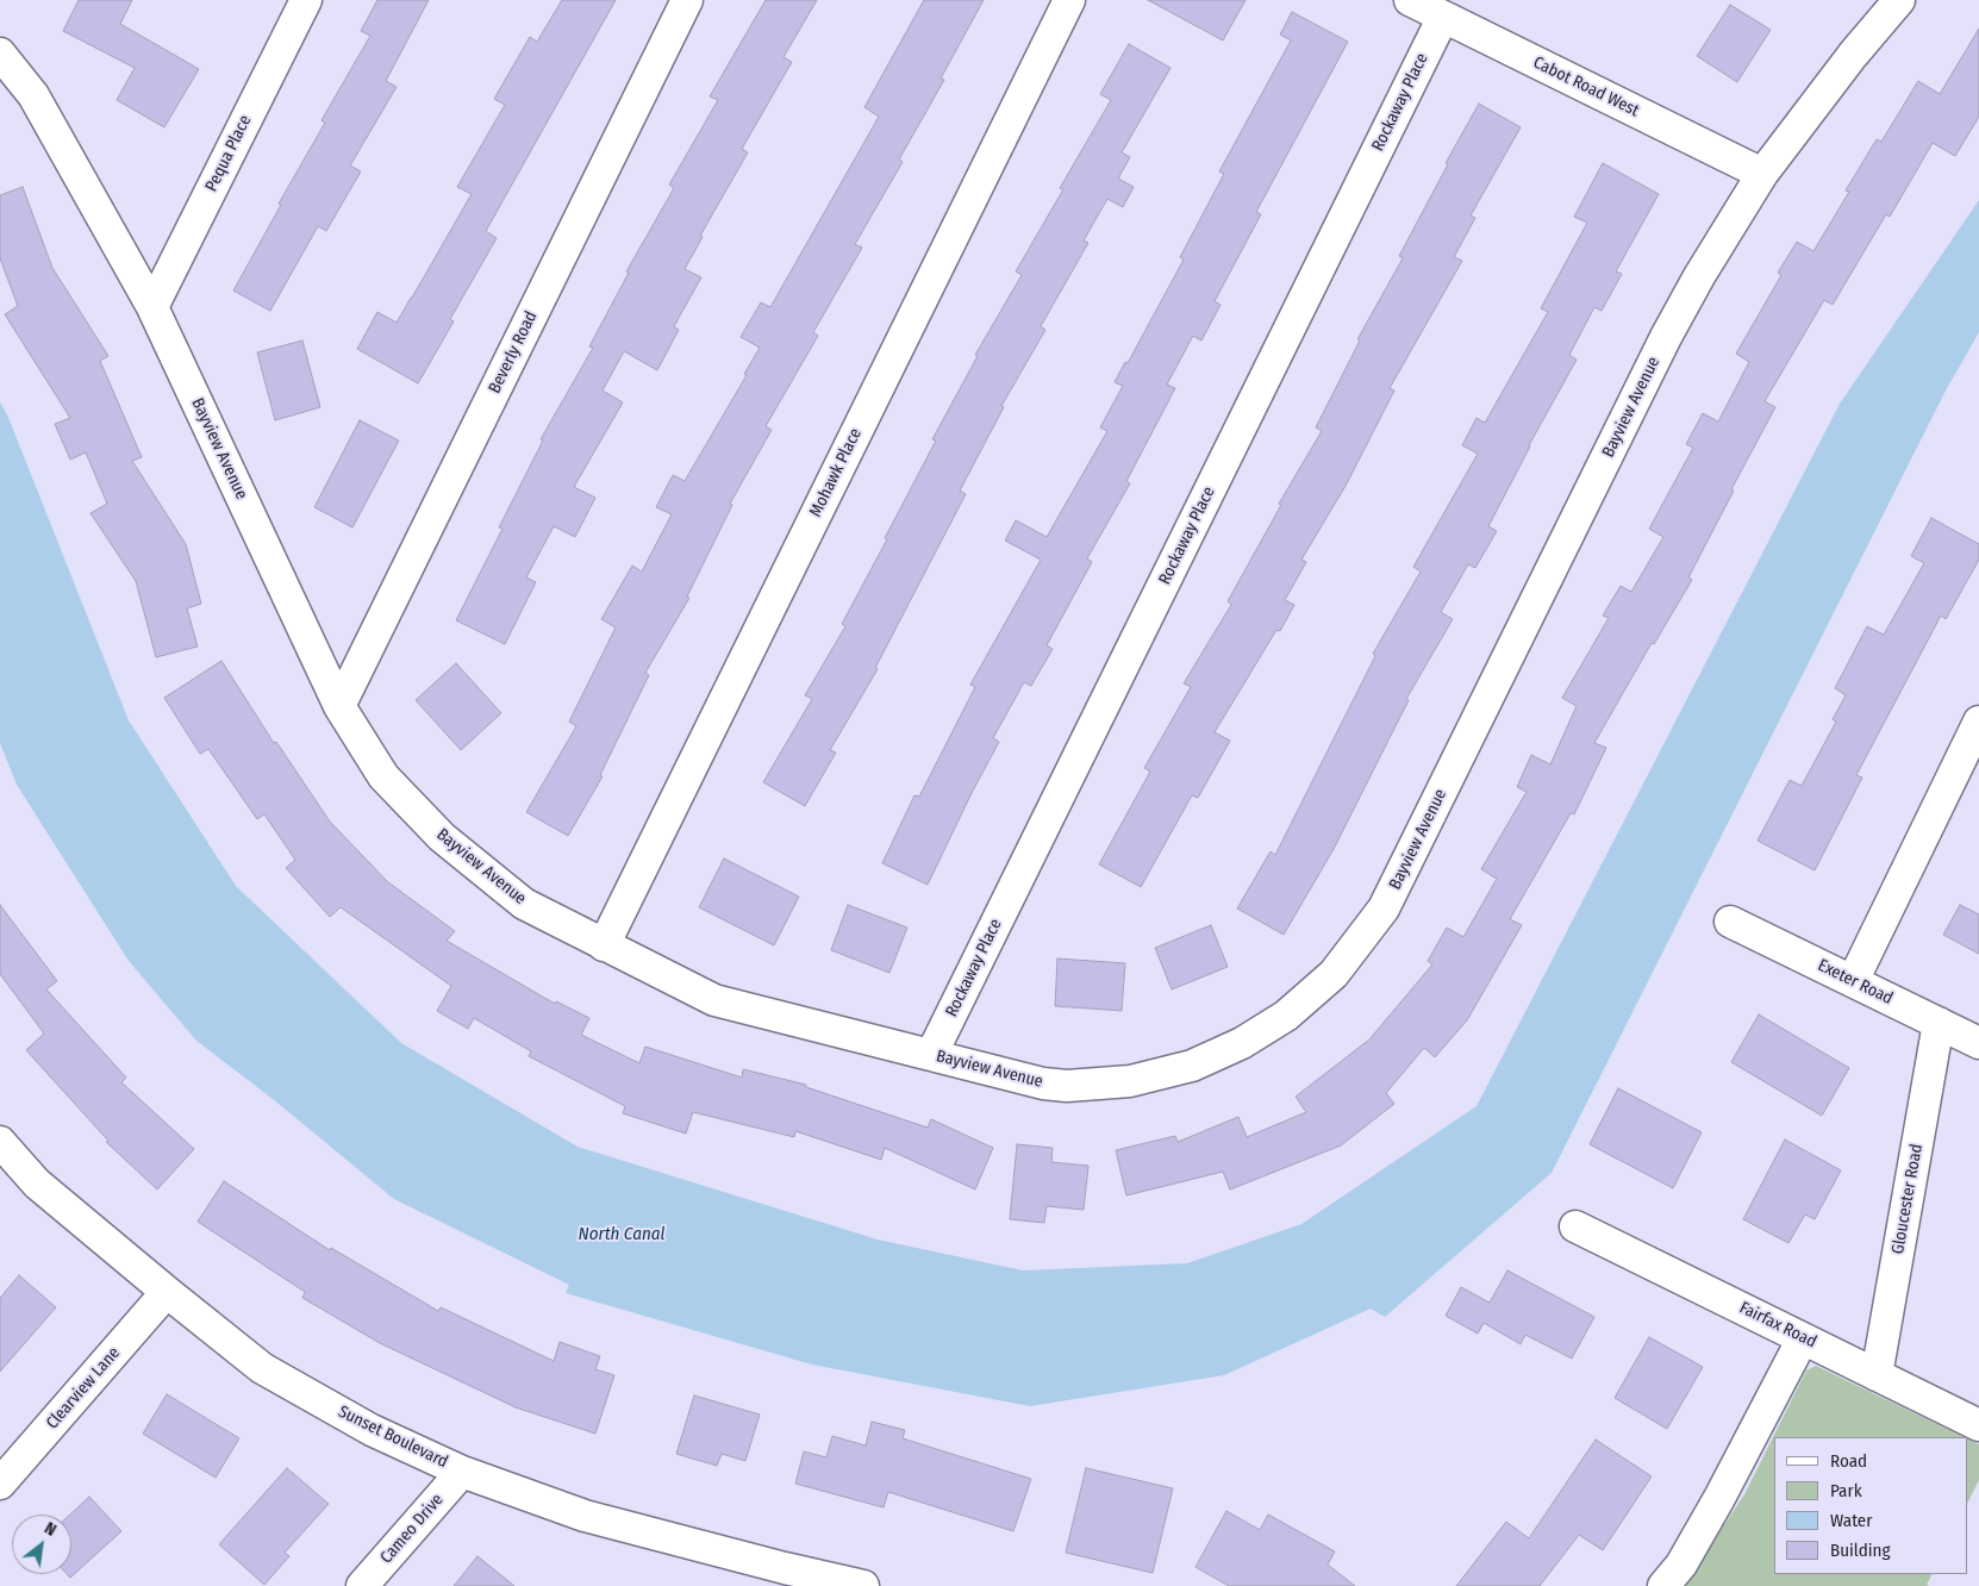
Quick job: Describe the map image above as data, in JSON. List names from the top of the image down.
{
  "streets": {
    "street": [
      "Cabot Road West",
      "Rockaway Place",
      "Pequa Place",
      "Beverly Road",
      "Bayview Avenue",
      "Mohawk Place",
      "Exeter Road",
      "Gloucester Road",
      "Fairfax Road",
      "Clearview Lane",
      "Sunset Boulevard",
      "Cameo Drive"
    ]
  },
  "crossings": [
    ["Cabot Road West", "Rockaway Place"],
    ["Cabot Road West", "Bayview Avenue"],
    ["Rockaway Place", "Bayview Avenue"],
    ["Pequa Place", "Bayview Avenue"],
    ["Beverly Road", "Bayview Avenue"],
    ["Bayview Avenue", "Mohawk Place"],
    ["Exeter Road", "Gloucester Road"],
    ["Gloucester Road", "Fairfax Road"],
    ["Clearview Lane", "Sunset Boulevard"],
    ["Sunset Boulevard", "Cameo Drive"]
  ],
  "water": ["North Canal"],
  "legend": [
    "Road",
    "Park",
    "Water",
    "Building"
  ],
  "north": "top right"
}
